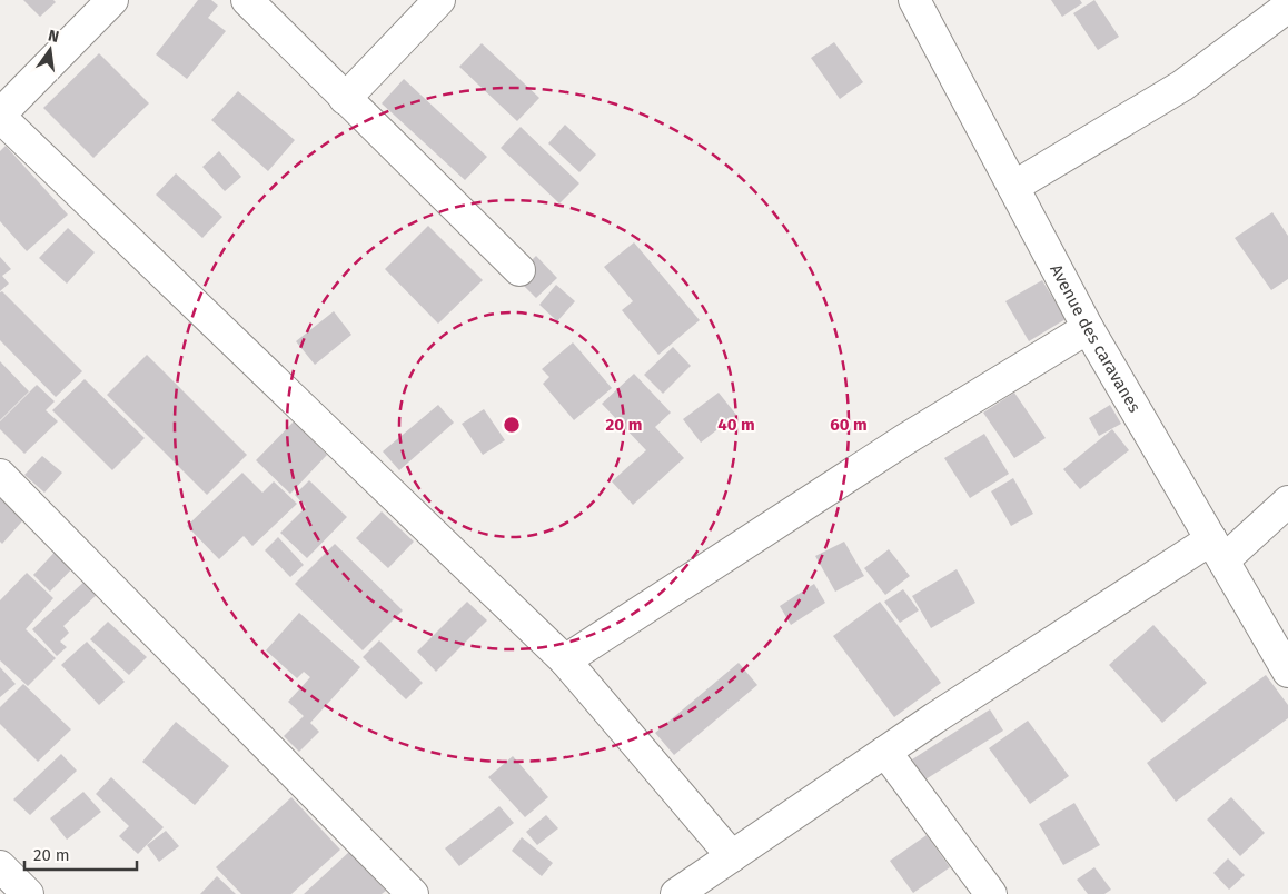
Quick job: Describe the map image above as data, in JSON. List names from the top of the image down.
{
  "streets": {
    "street": ["Avenue des caravanes"]
  },
  "scale_bar": "20 m",
  "north": "top",
  "rings": ["20 m", "40 m", "60 m"]
}
